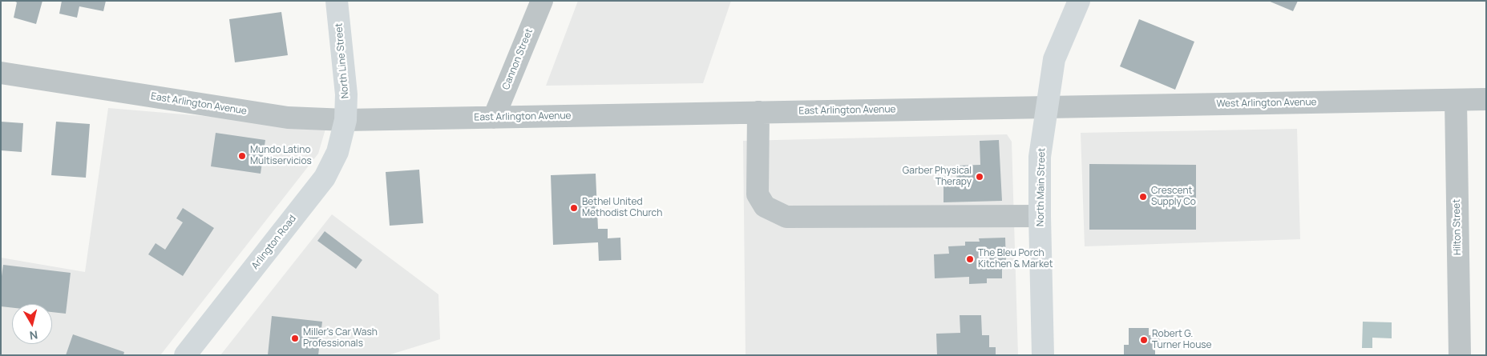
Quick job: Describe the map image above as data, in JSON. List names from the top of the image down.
{
  "streets": {
    "main road": ["North Line Street", "North Main Street", "Arlington Road"],
    "street": [
      "Cannon Street",
      "West Arlington Avenue",
      "East Arlington Avenue",
      "Hilton Street"
    ]
  },
  "crossings": [
    ["Cannon Street", "East Arlington Avenue"],
    ["North Line Street", "East Arlington Avenue"],
    ["North Line Street", "Arlington Road"],
    ["West Arlington Avenue", "East Arlington Avenue"],
    ["West Arlington Avenue", "North Main Street"],
    ["West Arlington Avenue", "Hilton Street"],
    ["East Arlington Avenue", "North Main Street"],
    ["East Arlington Avenue", "Arlington Road"]
  ],
  "places": [
    "Mundo Latino Multiservicios",
    "Garber Physical Therapy",
    "Crescent Supply Co",
    "Bethel United Methodist Church",
    "The Bleu Porch Kitchen & Market",
    "Miller's Car Wash Professionals",
    "Robert G. Turner House"
  ],
  "north": "bottom"
}
